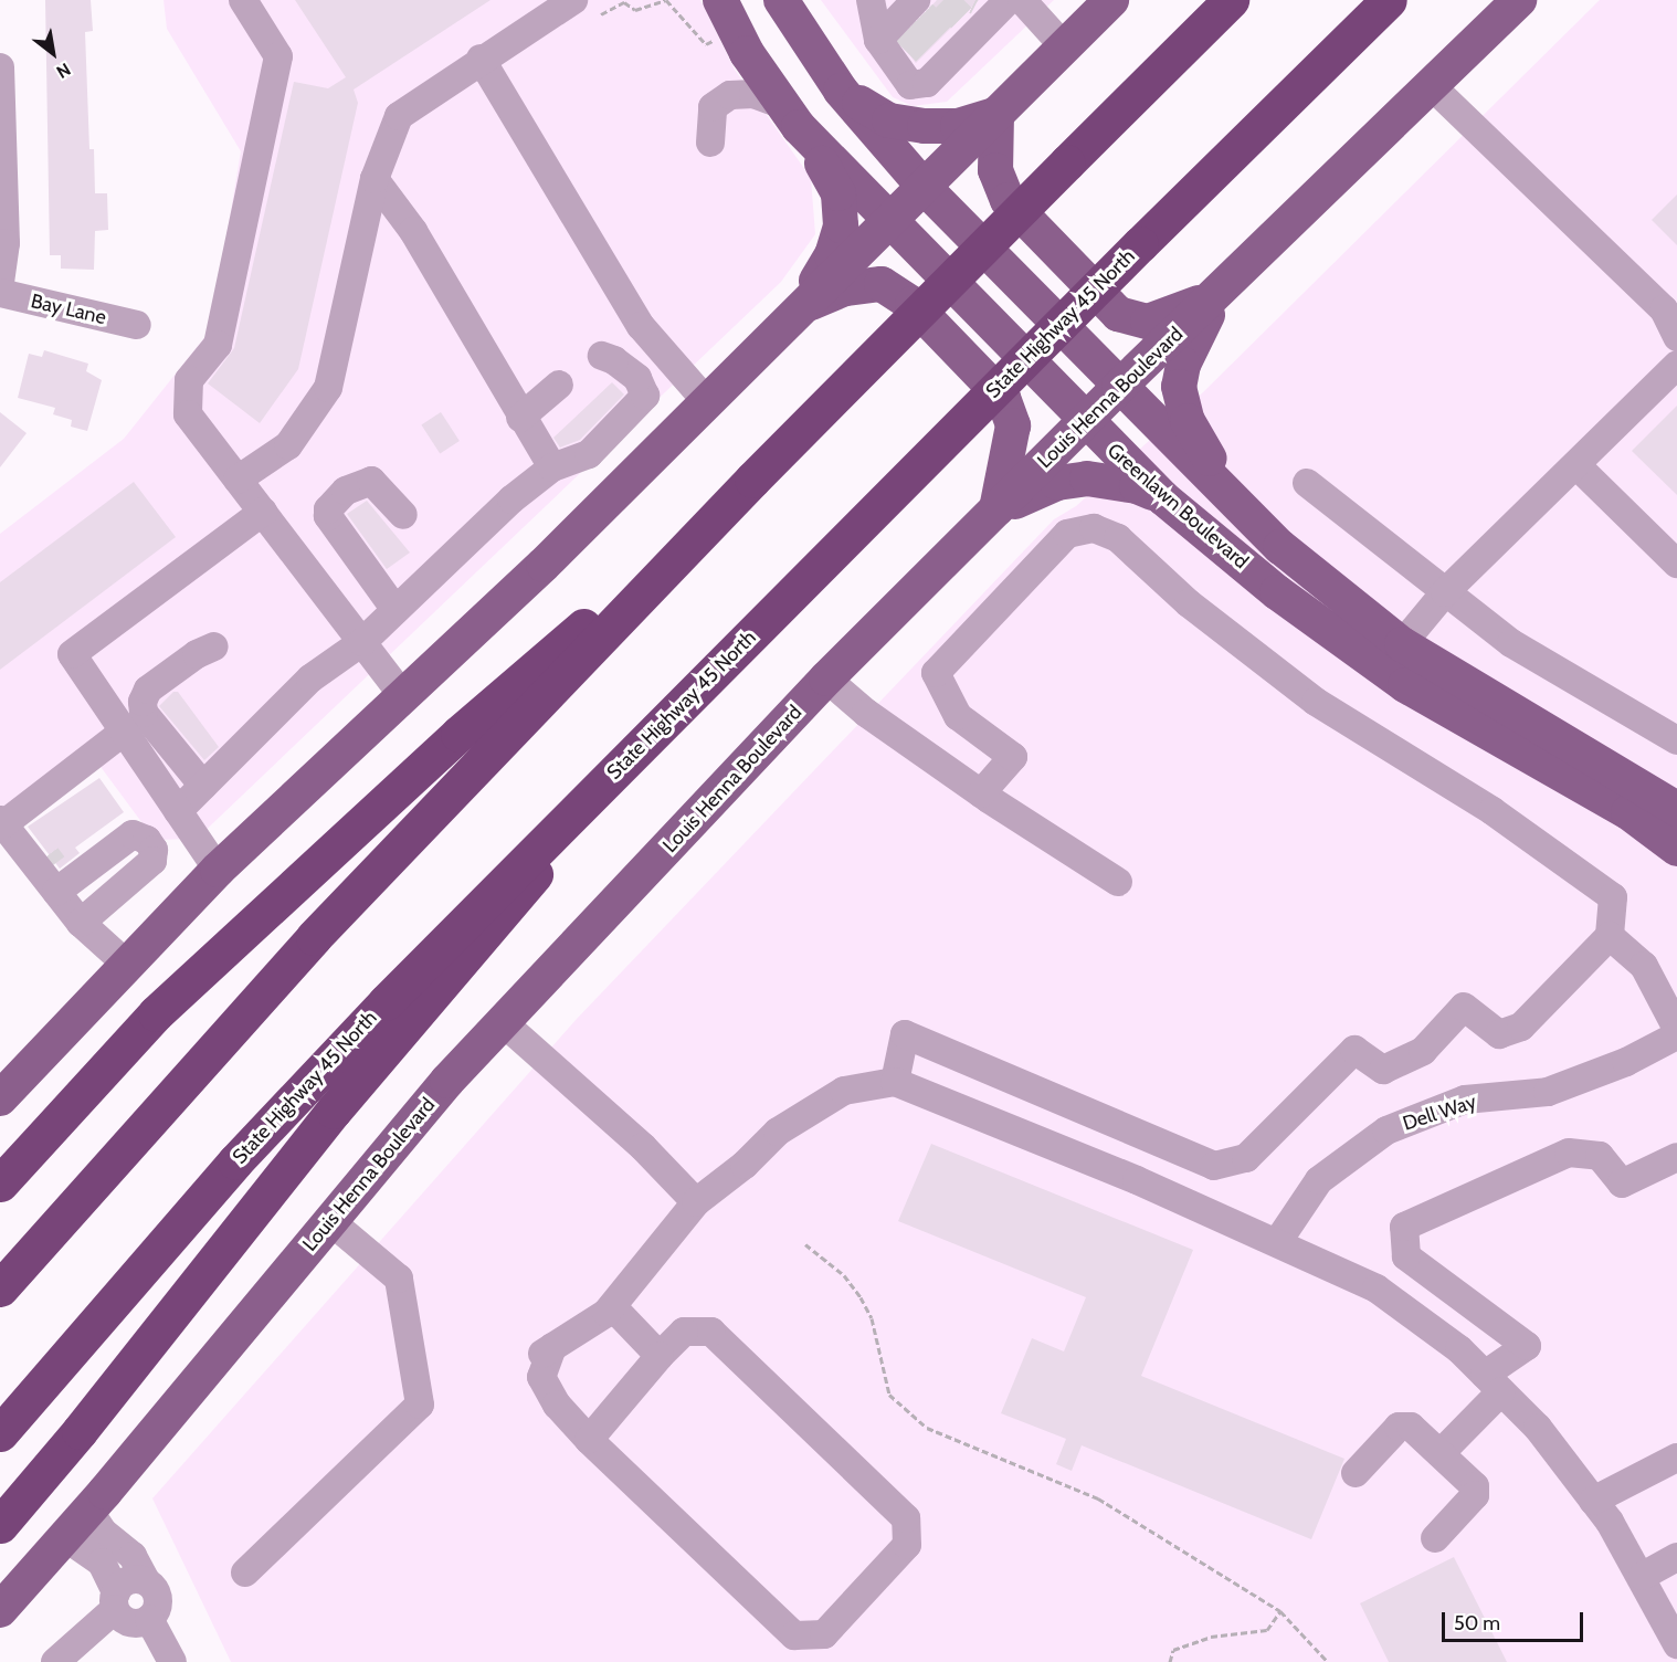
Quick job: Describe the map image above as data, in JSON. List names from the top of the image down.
{
  "streets": {
    "highway": ["State Highway 45 North"],
    "main road": ["Louis Henna Boulevard", "Greenlawn Boulevard"],
    "street": ["Bay Lane", "Dell Way"]
  },
  "crossings": [
    ["Louis Henna Boulevard", "Greenlawn Boulevard"]
  ],
  "scale_bar": "50 m",
  "north": "bottom right"
}
